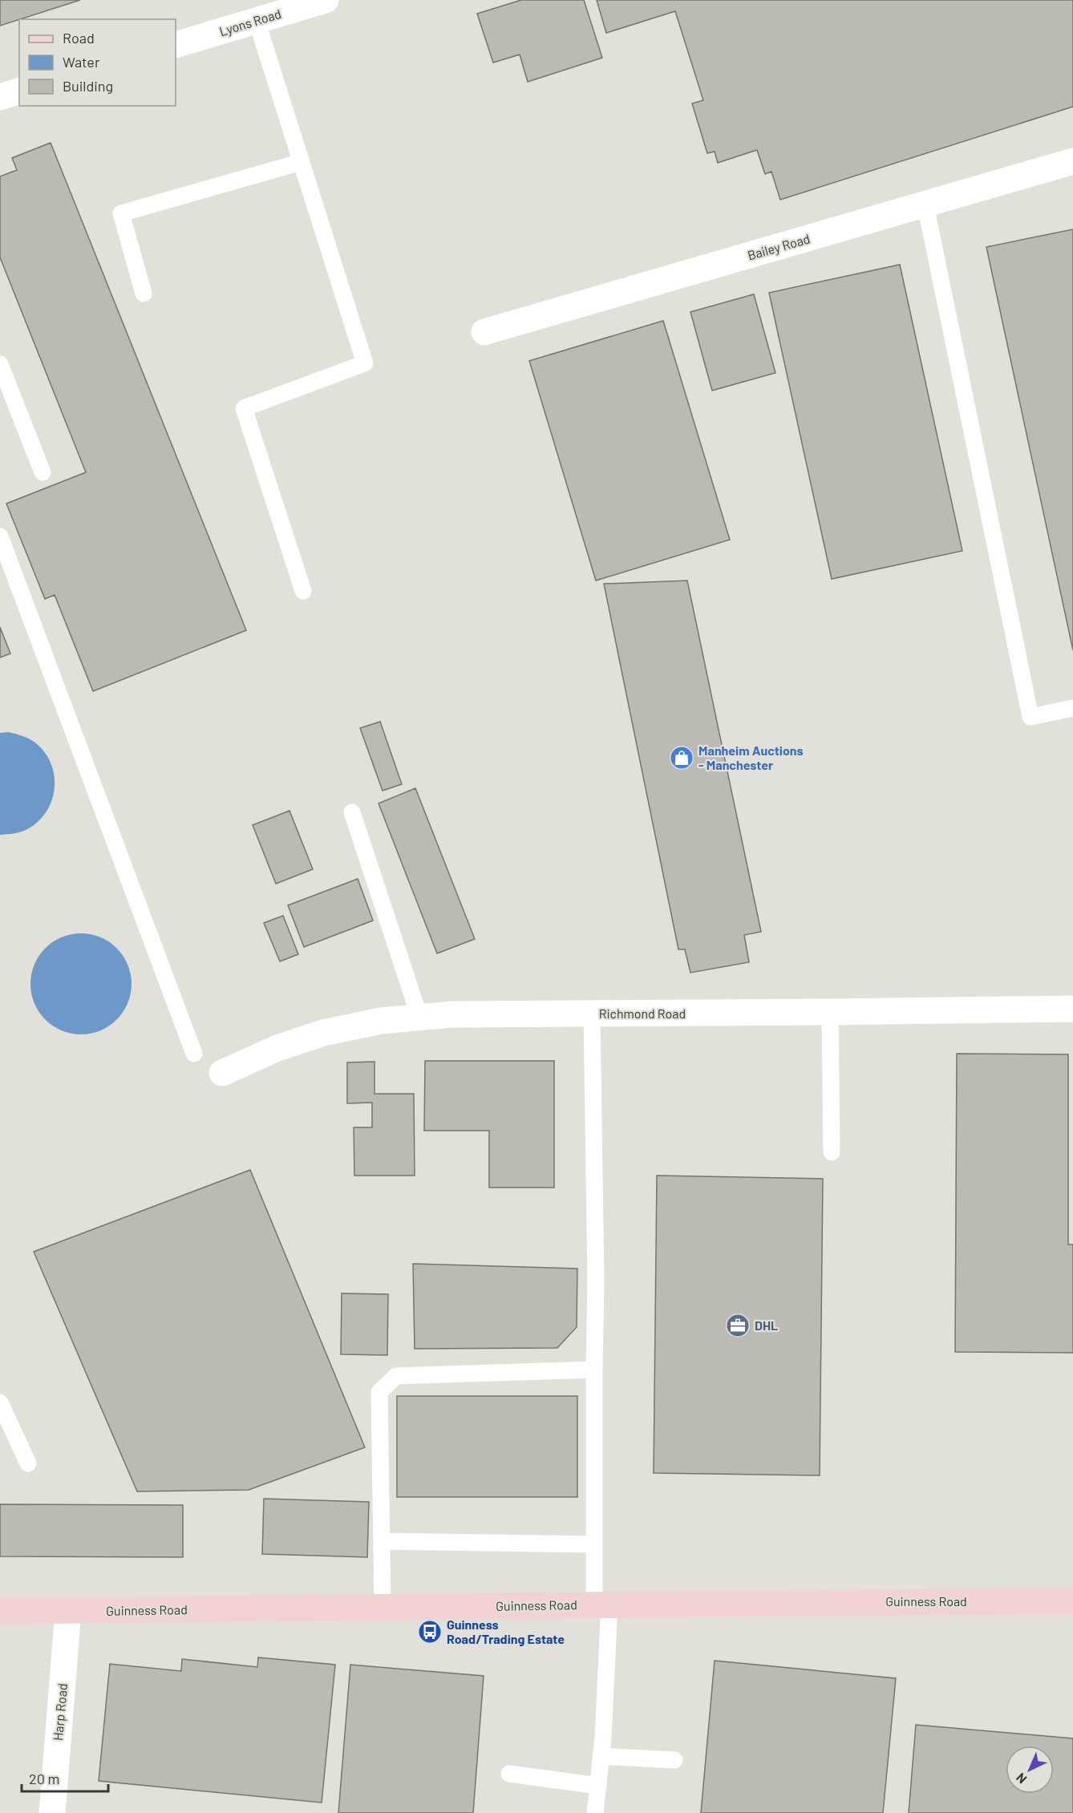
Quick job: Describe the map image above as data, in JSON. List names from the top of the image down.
{
  "streets": {
    "street": [
      "Lyons Road",
      "Bailey Road",
      "Richmond Road",
      "Guinness Road",
      "Harp Road"
    ]
  },
  "crossings": [
    ["Guinness Road", "Harp Road"]
  ],
  "places": {
    "shop": ["Manheim Auctions - Manchester"],
    "office": ["DHL"],
    "bus stop": ["Guinness Road/Trading Estate"]
  },
  "legend": ["Road", "Water", "Building"],
  "scale_bar": "20 m",
  "north": "bottom left"
}
